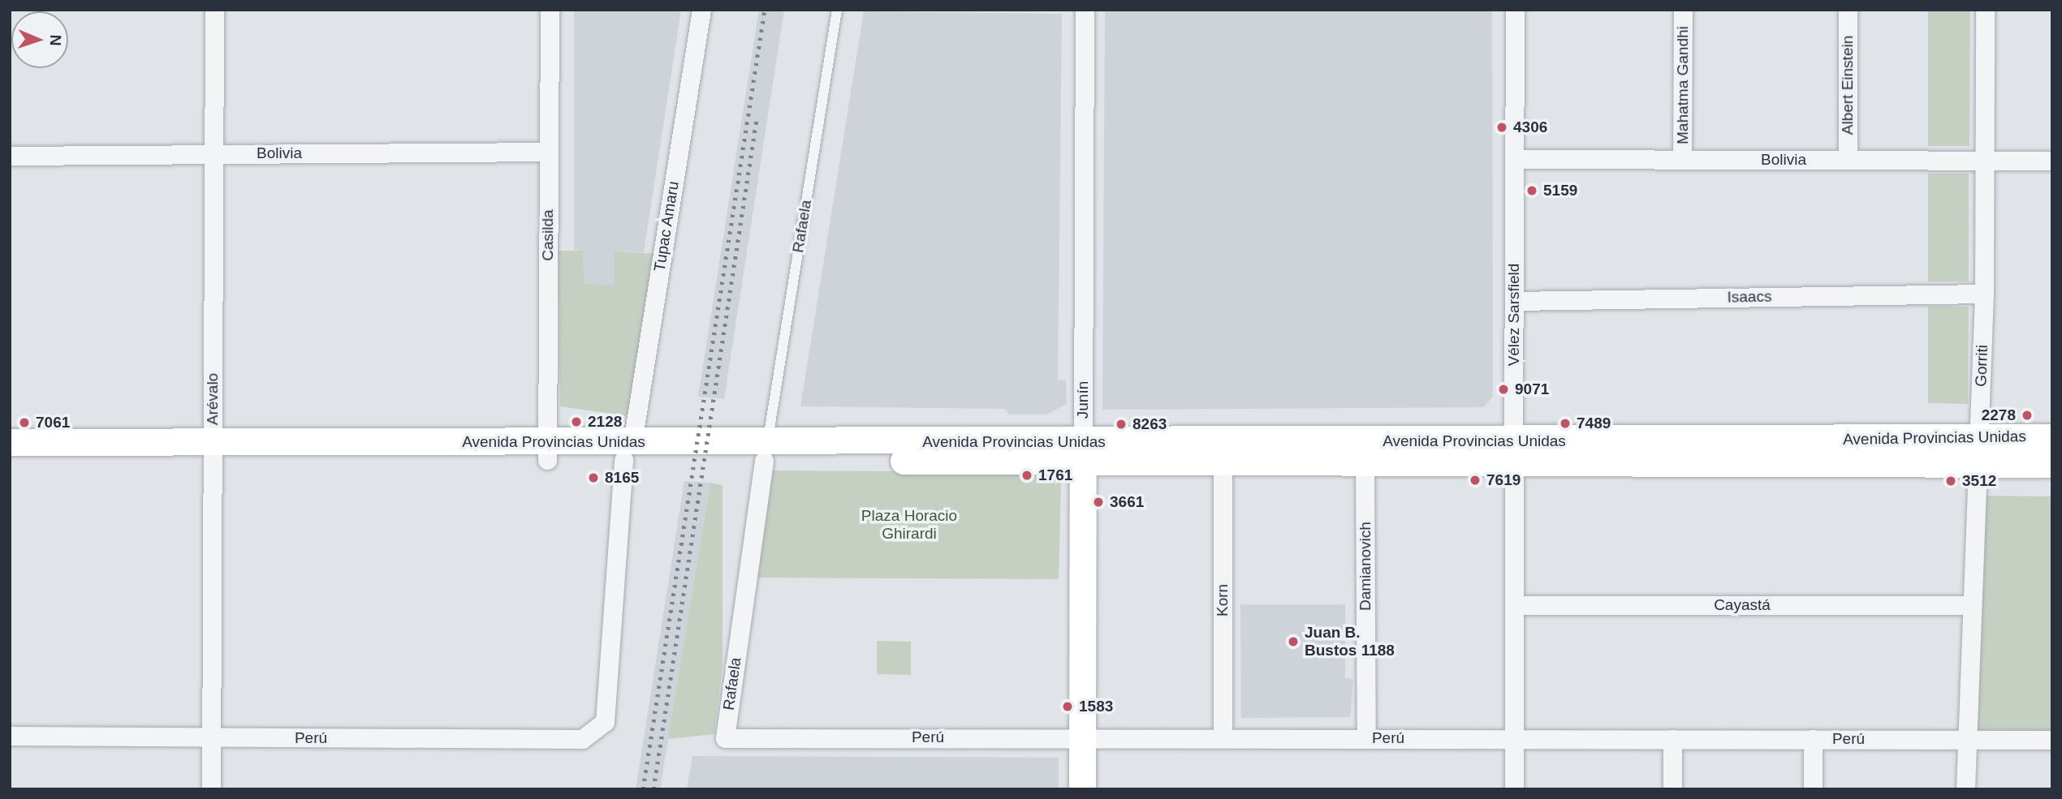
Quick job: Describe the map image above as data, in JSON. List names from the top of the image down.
{
  "streets": {
    "main road": ["Junín", "Avenida Provincias Unidas"],
    "street": [
      "Mahatma Gandhi",
      "Albert Einstein",
      "Bolivia",
      "Tupac Amaru",
      "Rafaela",
      "Casilda",
      "Isaacs",
      "Vélez Sarsfield",
      "Gorriti",
      "Arévalo",
      "Damianovich",
      "Korn",
      "Cayastá",
      "Perú"
    ]
  },
  "crossings": [
    ["Mahatma Gandhi", "Bolivia"],
    ["Albert Einstein", "Bolivia"],
    ["Bolivia", "Casilda"],
    ["Bolivia", "Vélez Sarsfield"],
    ["Bolivia", "Gorriti"],
    ["Bolivia", "Arévalo"],
    ["Tupac Amaru", "Avenida Provincias Unidas"],
    ["Tupac Amaru", "Perú"],
    ["Rafaela", "Avenida Provincias Unidas"],
    ["Rafaela", "Perú"],
    ["Casilda", "Avenida Provincias Unidas"],
    ["Isaacs", "Vélez Sarsfield"],
    ["Isaacs", "Gorriti"],
    ["Vélez Sarsfield", "Avenida Provincias Unidas"],
    ["Vélez Sarsfield", "Cayastá"],
    ["Vélez Sarsfield", "Perú"],
    ["Gorriti", "Avenida Provincias Unidas"],
    ["Gorriti", "Cayastá"],
    ["Gorriti", "Perú"],
    ["Arévalo", "Avenida Provincias Unidas"],
    ["Arévalo", "Perú"],
    ["Junín", "Avenida Provincias Unidas"],
    ["Junín", "Perú"],
    ["Avenida Provincias Unidas", "Damianovich"],
    ["Avenida Provincias Unidas", "Korn"],
    ["Damianovich", "Perú"],
    ["Korn", "Perú"]
  ],
  "parks": ["Plaza Horacio Ghirardi"],
  "places": [
    "4306",
    "5159",
    "9071",
    "2278",
    "2128",
    "7061",
    "7489",
    "8263",
    "1761",
    "8165",
    "7619",
    "3512",
    "3661",
    "Juan B. Bustos 1188",
    "1583"
  ],
  "north": "right"
}
